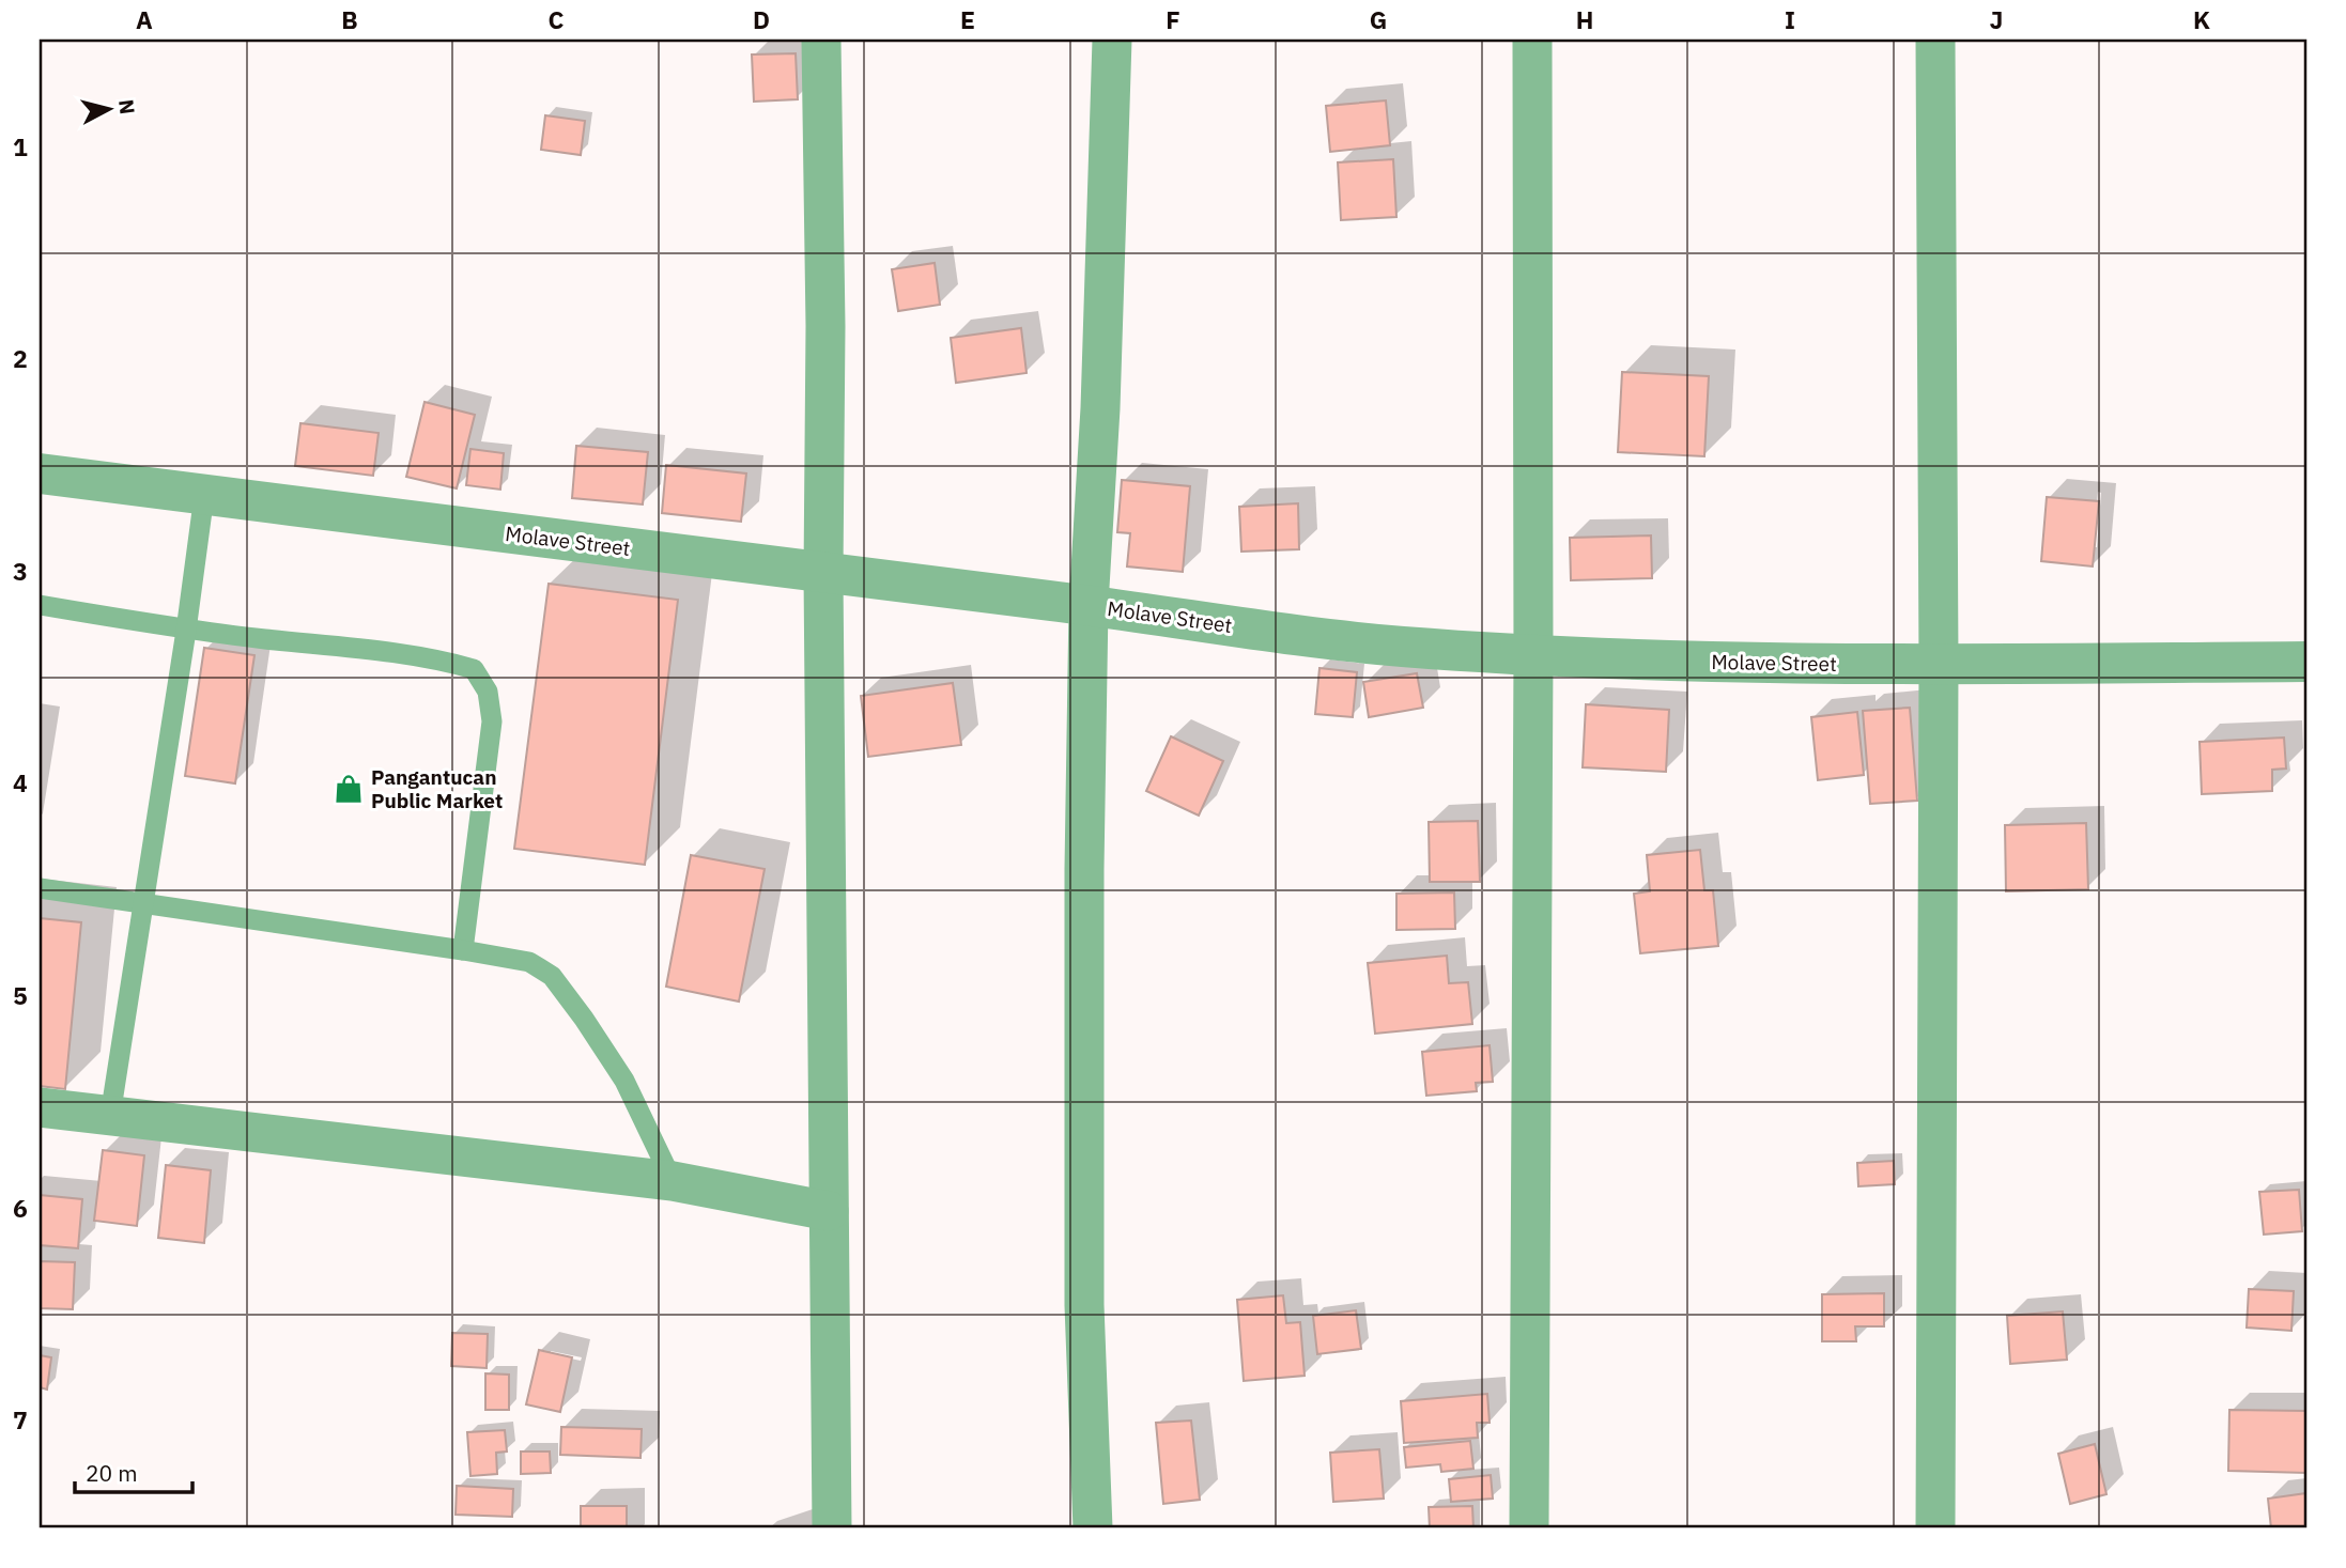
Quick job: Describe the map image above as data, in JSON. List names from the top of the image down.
{
  "streets": {
    "street": ["Molave Street"]
  },
  "places": {
    "shop": ["Pangantucan Public Market"]
  },
  "scale_bar": "20 m",
  "north": "right",
  "grid": {
    "columns": [
      "A",
      "B",
      "C",
      "D",
      "E",
      "F",
      "G",
      "H",
      "I",
      "J",
      "K"
    ],
    "rows": [
      "1",
      "2",
      "3",
      "4",
      "5",
      "6",
      "7"
    ]
  }
}
